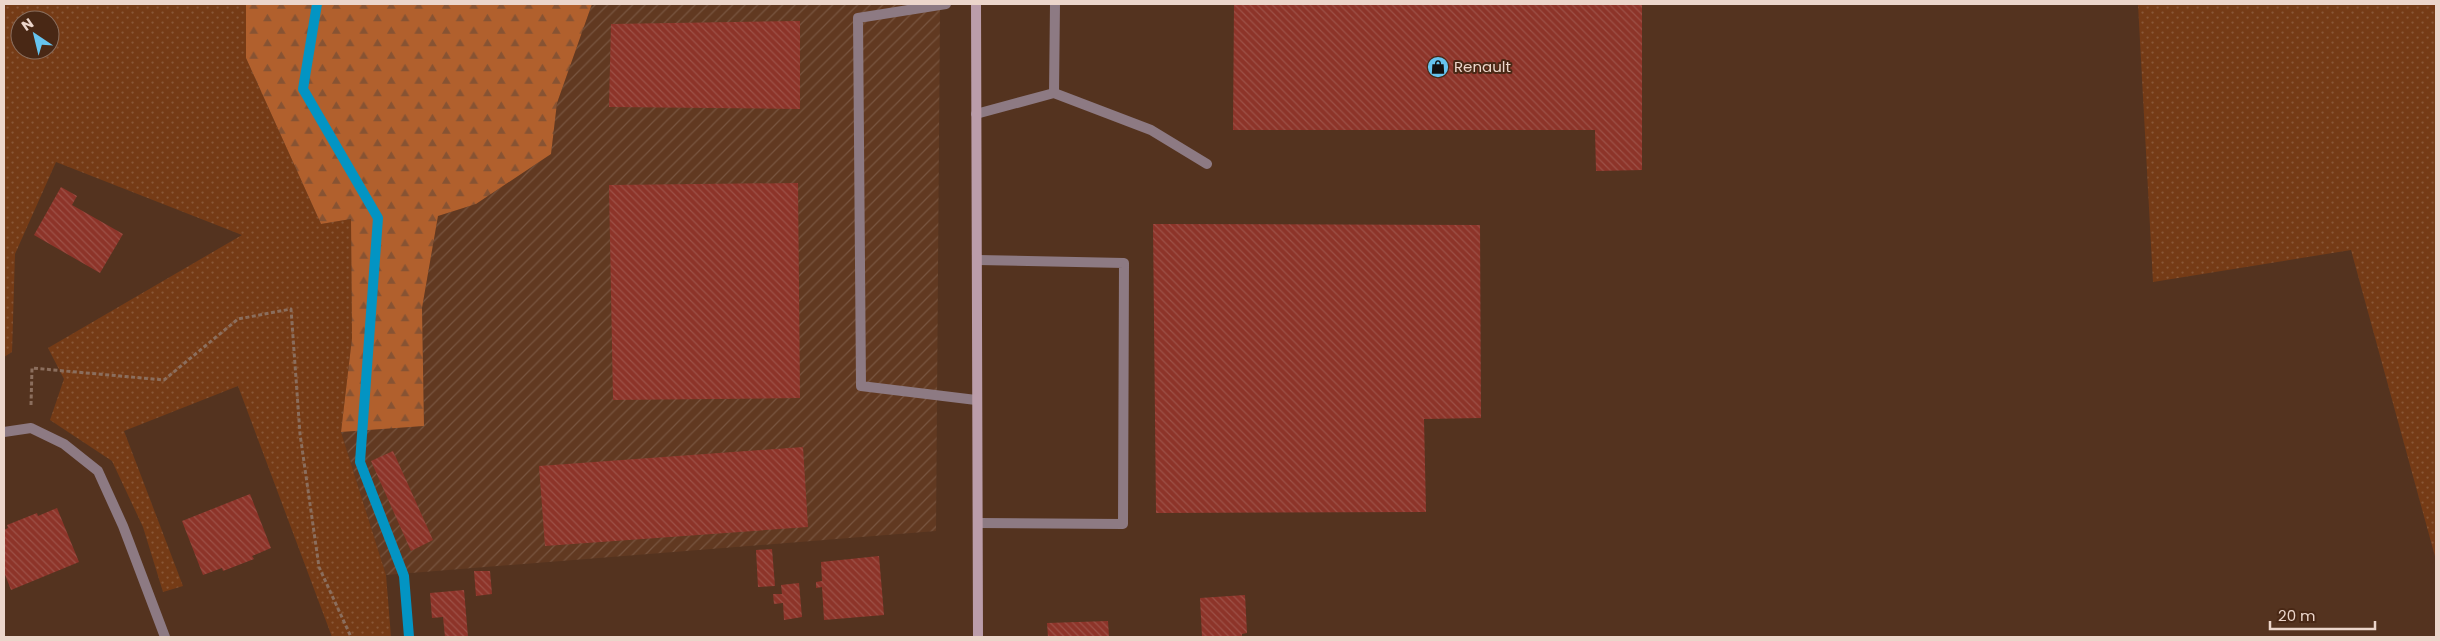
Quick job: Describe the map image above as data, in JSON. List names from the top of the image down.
{
  "places": {
    "shop": ["Renault"]
  },
  "scale_bar": "20 m",
  "north": "top left"
}
